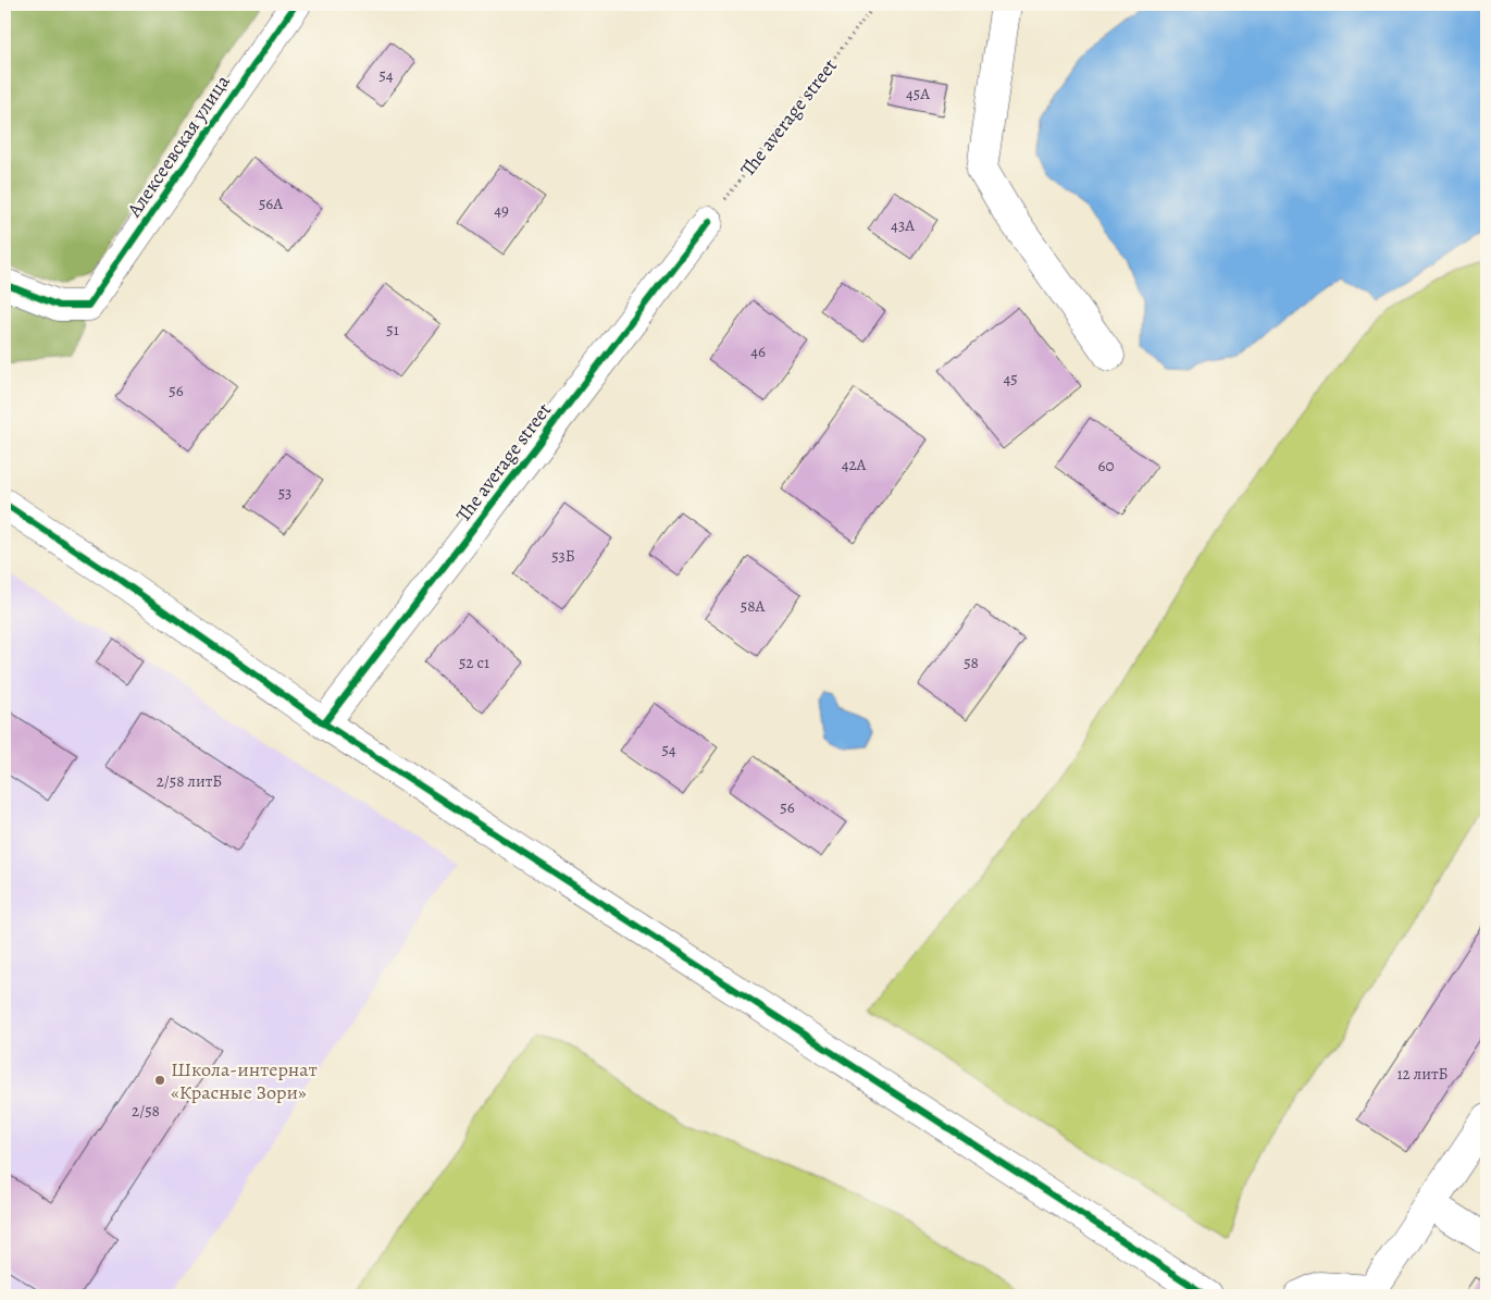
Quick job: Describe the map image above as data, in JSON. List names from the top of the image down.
{
  "streets": {
    "street": ["The average street", "Алексеевская улица"]
  },
  "places": ["Школа-интернат «Красные Зори»"],
  "house_numbers": [
    "54",
    "45А",
    "56А",
    "49",
    "43А",
    "51",
    "46",
    "45",
    "56",
    "42А",
    "60",
    "53",
    "53Б",
    "58А",
    "52 с1",
    "58",
    "54",
    "2/58 литБ",
    "56",
    "12 литБ",
    "2/58"
  ]
}
